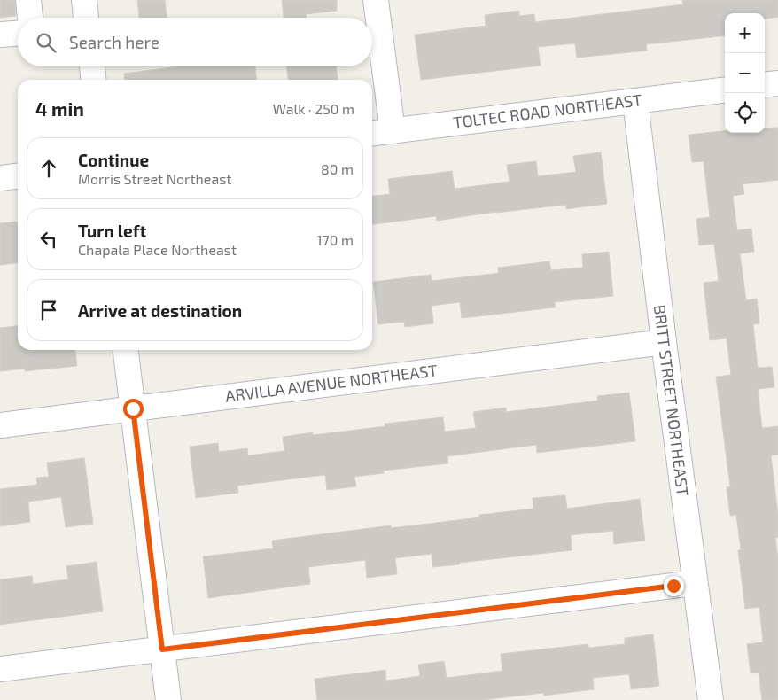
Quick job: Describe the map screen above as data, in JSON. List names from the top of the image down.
{
  "streets": {
    "street": ["TOLTEC ROAD NORTHEAST", "ARVILLA AVENUE NORTHEAST", "BRITT STREET NORTHEAST"]
  },
  "crossings": [
    ["TOLTEC ROAD NORTHEAST", "BRITT STREET NORTHEAST"],
    ["ARVILLA AVENUE NORTHEAST", "BRITT STREET NORTHEAST"]
  ],
  "page": {
    "map_buttons": ["+", "−"],
    "search": "Search here",
    "heading": ["4 min", "Walk · 250 m"],
    "list": [
      ["Continue", "Morris Street Northeast", "80 m"],
      ["Turn left", "Chapala Place Northeast", "170 m"],
      "Arrive at destination"
    ]
  }
}
